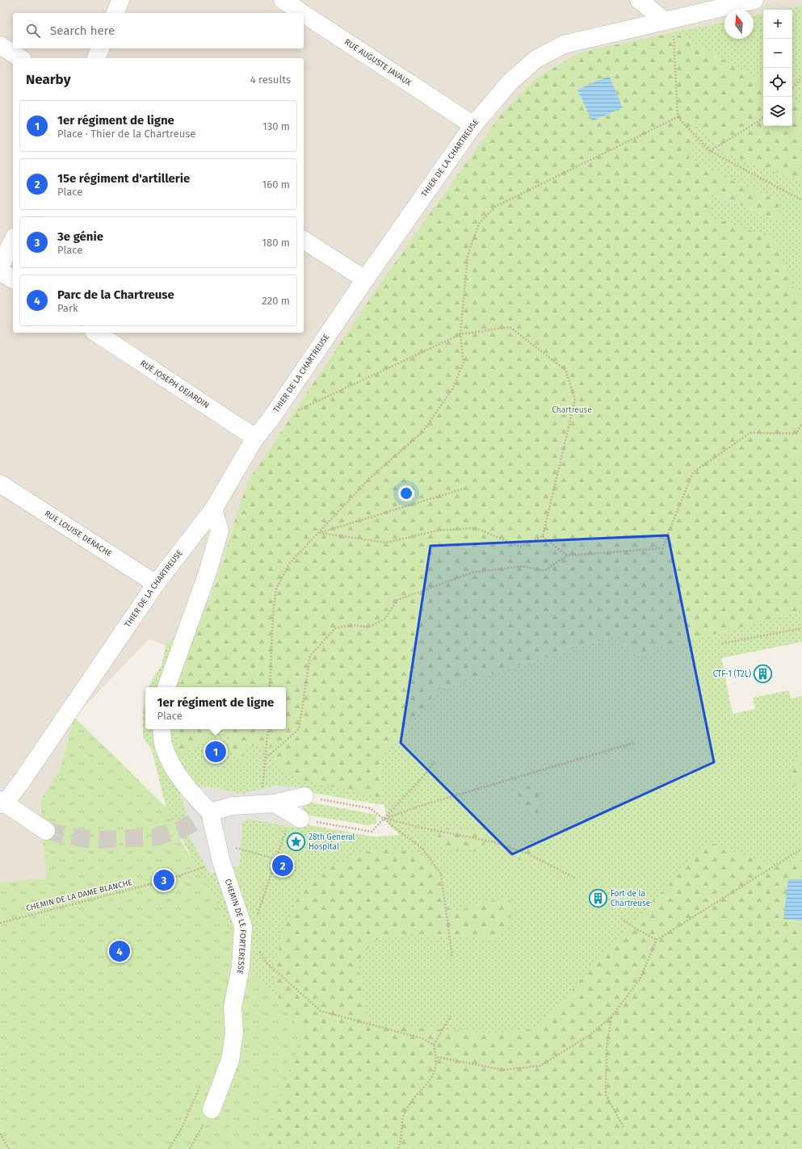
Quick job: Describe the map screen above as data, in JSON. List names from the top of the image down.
{
  "streets": {
    "street": [
      "RUE AUGUSTE JAVAUX",
      "THIER DE LA CHARTREUSE",
      "RUE JOSEPH DEJARDIN",
      "RUE LOUISE DERACHE",
      "CHEMIN DE LE FORTERESSE"
    ],
    "path": ["CHEMIN DE LA DAME BLANCHE"]
  },
  "crossings": [
    ["RUE AUGUSTE JAVAUX", "THIER DE LA CHARTREUSE"],
    ["THIER DE LA CHARTREUSE", "RUE JOSEPH DEJARDIN"],
    ["THIER DE LA CHARTREUSE", "RUE LOUISE DERACHE"]
  ],
  "parks": ["Chartreuse"],
  "places": {
    "building": ["CTF-1 (T2L)", "Fort de la Chartreuse"],
    "place": ["28th General Hospital"]
  },
  "north": "top",
  "page": {
    "map_buttons": ["+", "−"],
    "search": "Search here",
    "heading": ["Nearby", "4 results"],
    "list": [
      {
        "mark": "1",
        "name": "1er régiment de ligne",
        "note": "Place · Thier de la Chartreuse",
        "value": "130 m"
      },
      {
        "mark": "2",
        "name": "15e régiment d'artillerie",
        "note": "Place",
        "value": "160 m"
      },
      {
        "mark": "3",
        "name": "3e génie",
        "note": "Place",
        "value": "180 m"
      },
      {
        "mark": "4",
        "name": "Parc de la Chartreuse",
        "note": "Park",
        "value": "220 m"
      }
    ],
    "popup": ["1er régiment de ligne", "Place"],
    "pins": [
      "1",
      "2",
      "3",
      "4"
    ]
  }
}
